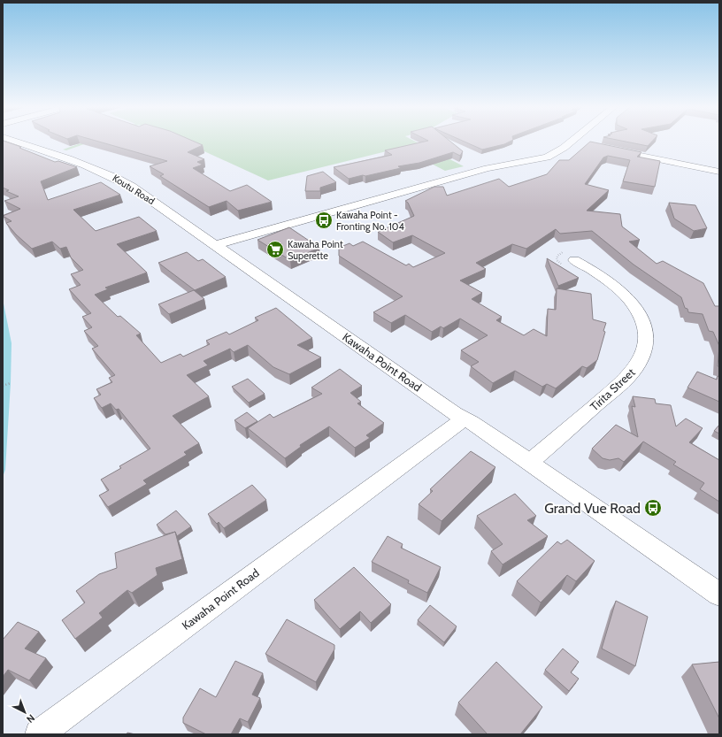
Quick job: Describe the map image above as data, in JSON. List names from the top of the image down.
{
  "streets": {
    "street": ["Koutu Road", "Kawaha Point Road", "Tirita Street"]
  },
  "crossings": [
    ["Koutu Road", "Kawaha Point Road"]
  ],
  "places": {
    "bus stop": ["Kawaha Point - Fronting No. 104", "Grand Vue Road"],
    "supermarket": ["Kawaha Point Superette"]
  },
  "north": "bottom right"
}
